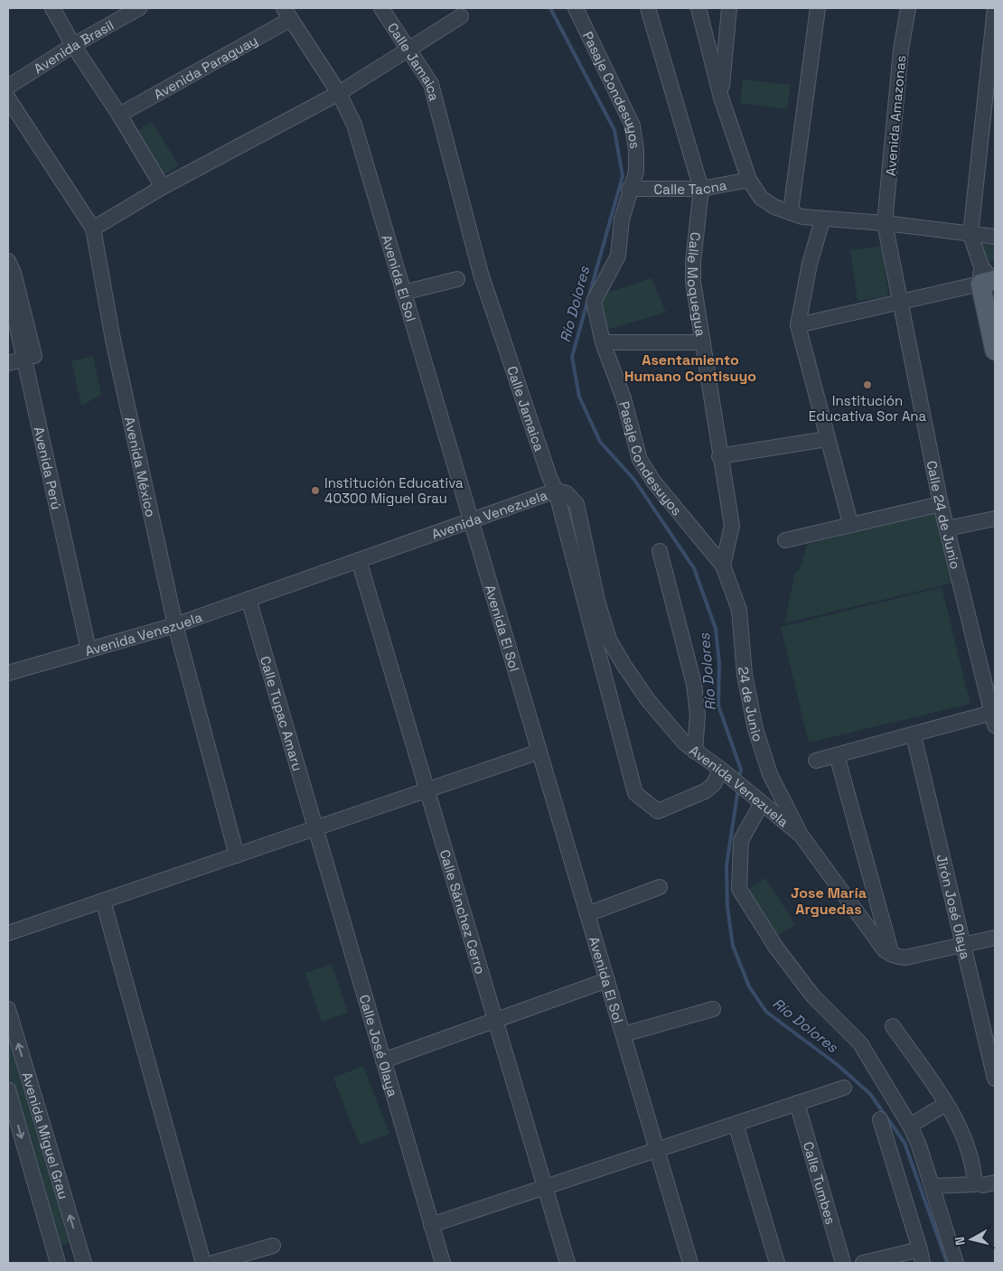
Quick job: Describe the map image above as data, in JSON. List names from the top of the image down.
{
  "streets": {
    "street": [
      "Avenida Brasil",
      "Calle Jamaica",
      "Avenida Paraguay",
      "Pasaje Condesuyos",
      "Avenida Amazonas",
      "Calle Tacna",
      "Avenida El Sol",
      "Calle Moquegua",
      "Avenida Perú",
      "Avenida México",
      "Avenida Venezuela",
      "Calle 24 de Junio",
      "24 de Junio",
      "Calle Tupac Amaru",
      "Jirón José Olaya",
      "Calle Sánchez Cerro",
      "Calle José Olaya",
      "Avenida Miguel Grau",
      "Calle Tumbes"
    ]
  },
  "crossings": [
    ["Calle Jamaica", "Avenida Venezuela"],
    ["Avenida Paraguay", "Avenida El Sol"],
    ["Pasaje Condesuyos", "Calle Tacna"],
    ["Pasaje Condesuyos", "Calle Moquegua"],
    ["Pasaje Condesuyos", "24 de Junio"],
    ["Avenida Amazonas", "Calle 24 de Junio"],
    ["Calle Tacna", "Calle Moquegua"],
    ["Avenida El Sol", "Avenida Venezuela"],
    ["Calle Moquegua", "24 de Junio"],
    ["Avenida Perú", "Avenida Venezuela"],
    ["Avenida México", "Avenida Venezuela"],
    ["Avenida Venezuela", "24 de Junio"],
    ["Avenida Venezuela", "Calle Tupac Amaru"],
    ["Avenida Venezuela", "Calle Sánchez Cerro"],
    ["Calle Tupac Amaru", "Calle José Olaya"]
  ],
  "districts": ["Asentamiento Humano Contisuyo", "Jose María Arguedas"],
  "water": ["Río Dolores"],
  "places": ["Institución Educativa Sor Ana", "Institución Educativa 40300 Miguel Grau"],
  "north": "left"
}
